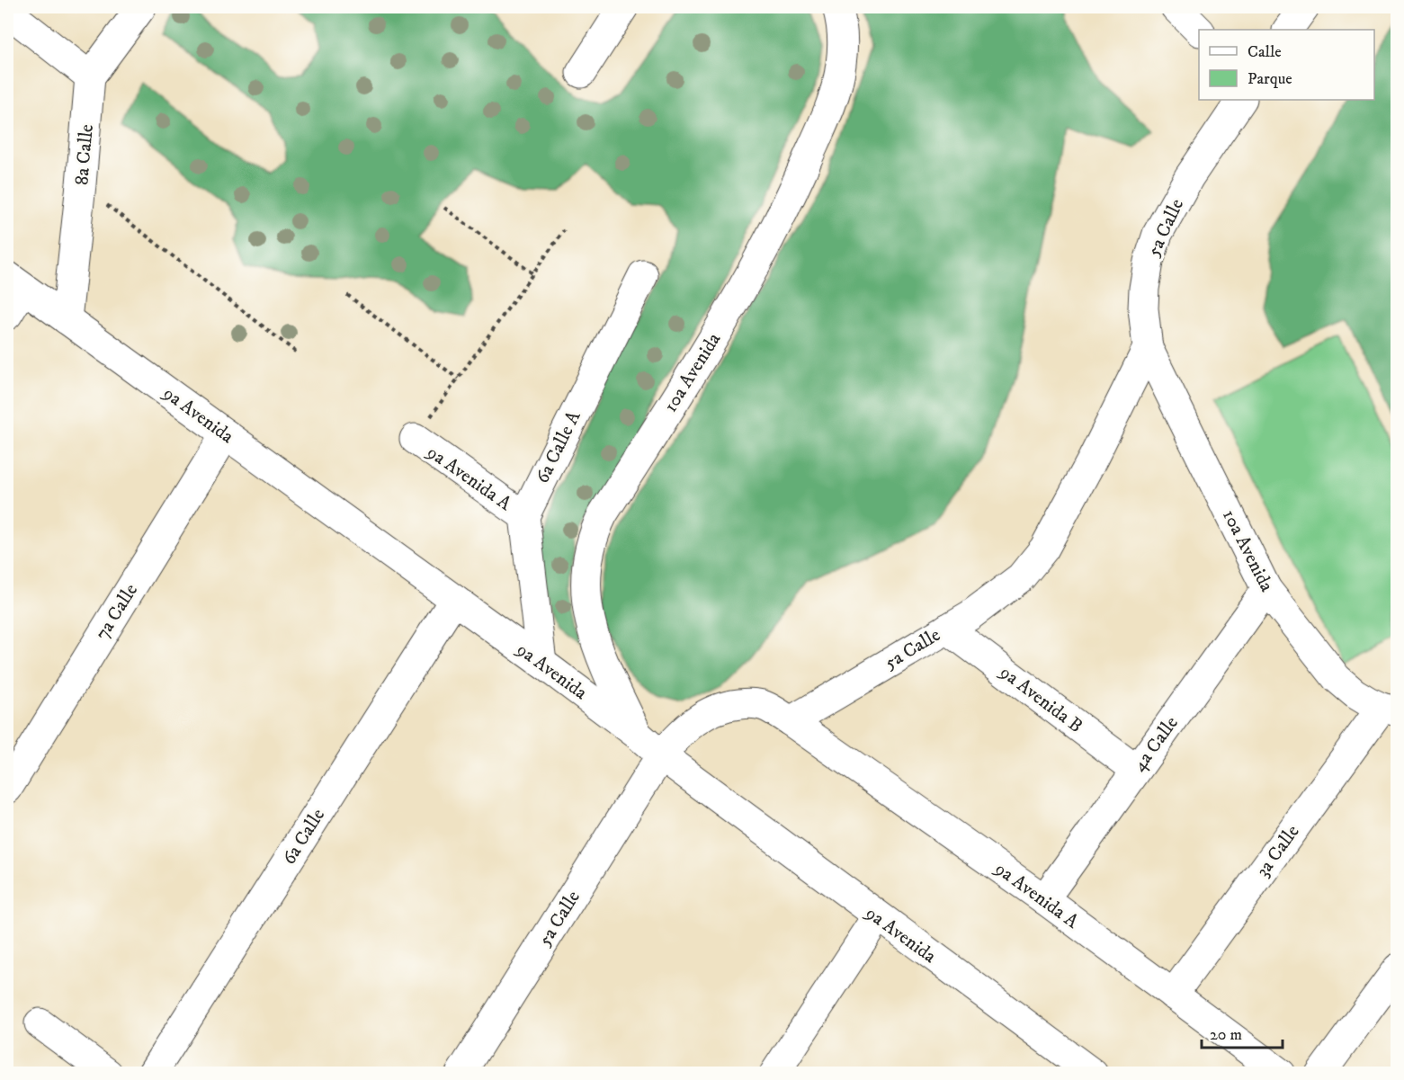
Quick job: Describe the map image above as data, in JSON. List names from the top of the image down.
{
  "streets": {
    "street": [
      "8a Calle",
      "5a Calle",
      "10a Avenida",
      "9a Avenida",
      "6a Calle A",
      "9a Avenida A",
      "7a Calle",
      "9a Avenida B",
      "4a Calle",
      "6a Calle",
      "3a Calle"
    ]
  },
  "crossings": [
    ["8a Calle", "9a Avenida"],
    ["5a Calle", "10a Avenida"],
    ["5a Calle", "9a Avenida"],
    ["5a Calle", "9a Avenida A"],
    ["5a Calle", "9a Avenida B"],
    ["10a Avenida", "9a Avenida"],
    ["10a Avenida", "4a Calle"],
    ["10a Avenida", "3a Calle"],
    ["9a Avenida", "7a Calle"],
    ["9a Avenida", "6a Calle"],
    ["6a Calle A", "9a Avenida A"],
    ["9a Avenida A", "4a Calle"],
    ["9a Avenida A", "3a Calle"],
    ["9a Avenida B", "4a Calle"]
  ],
  "legend": ["Calle", "Parque"],
  "scale_bar": "20 m"
}
